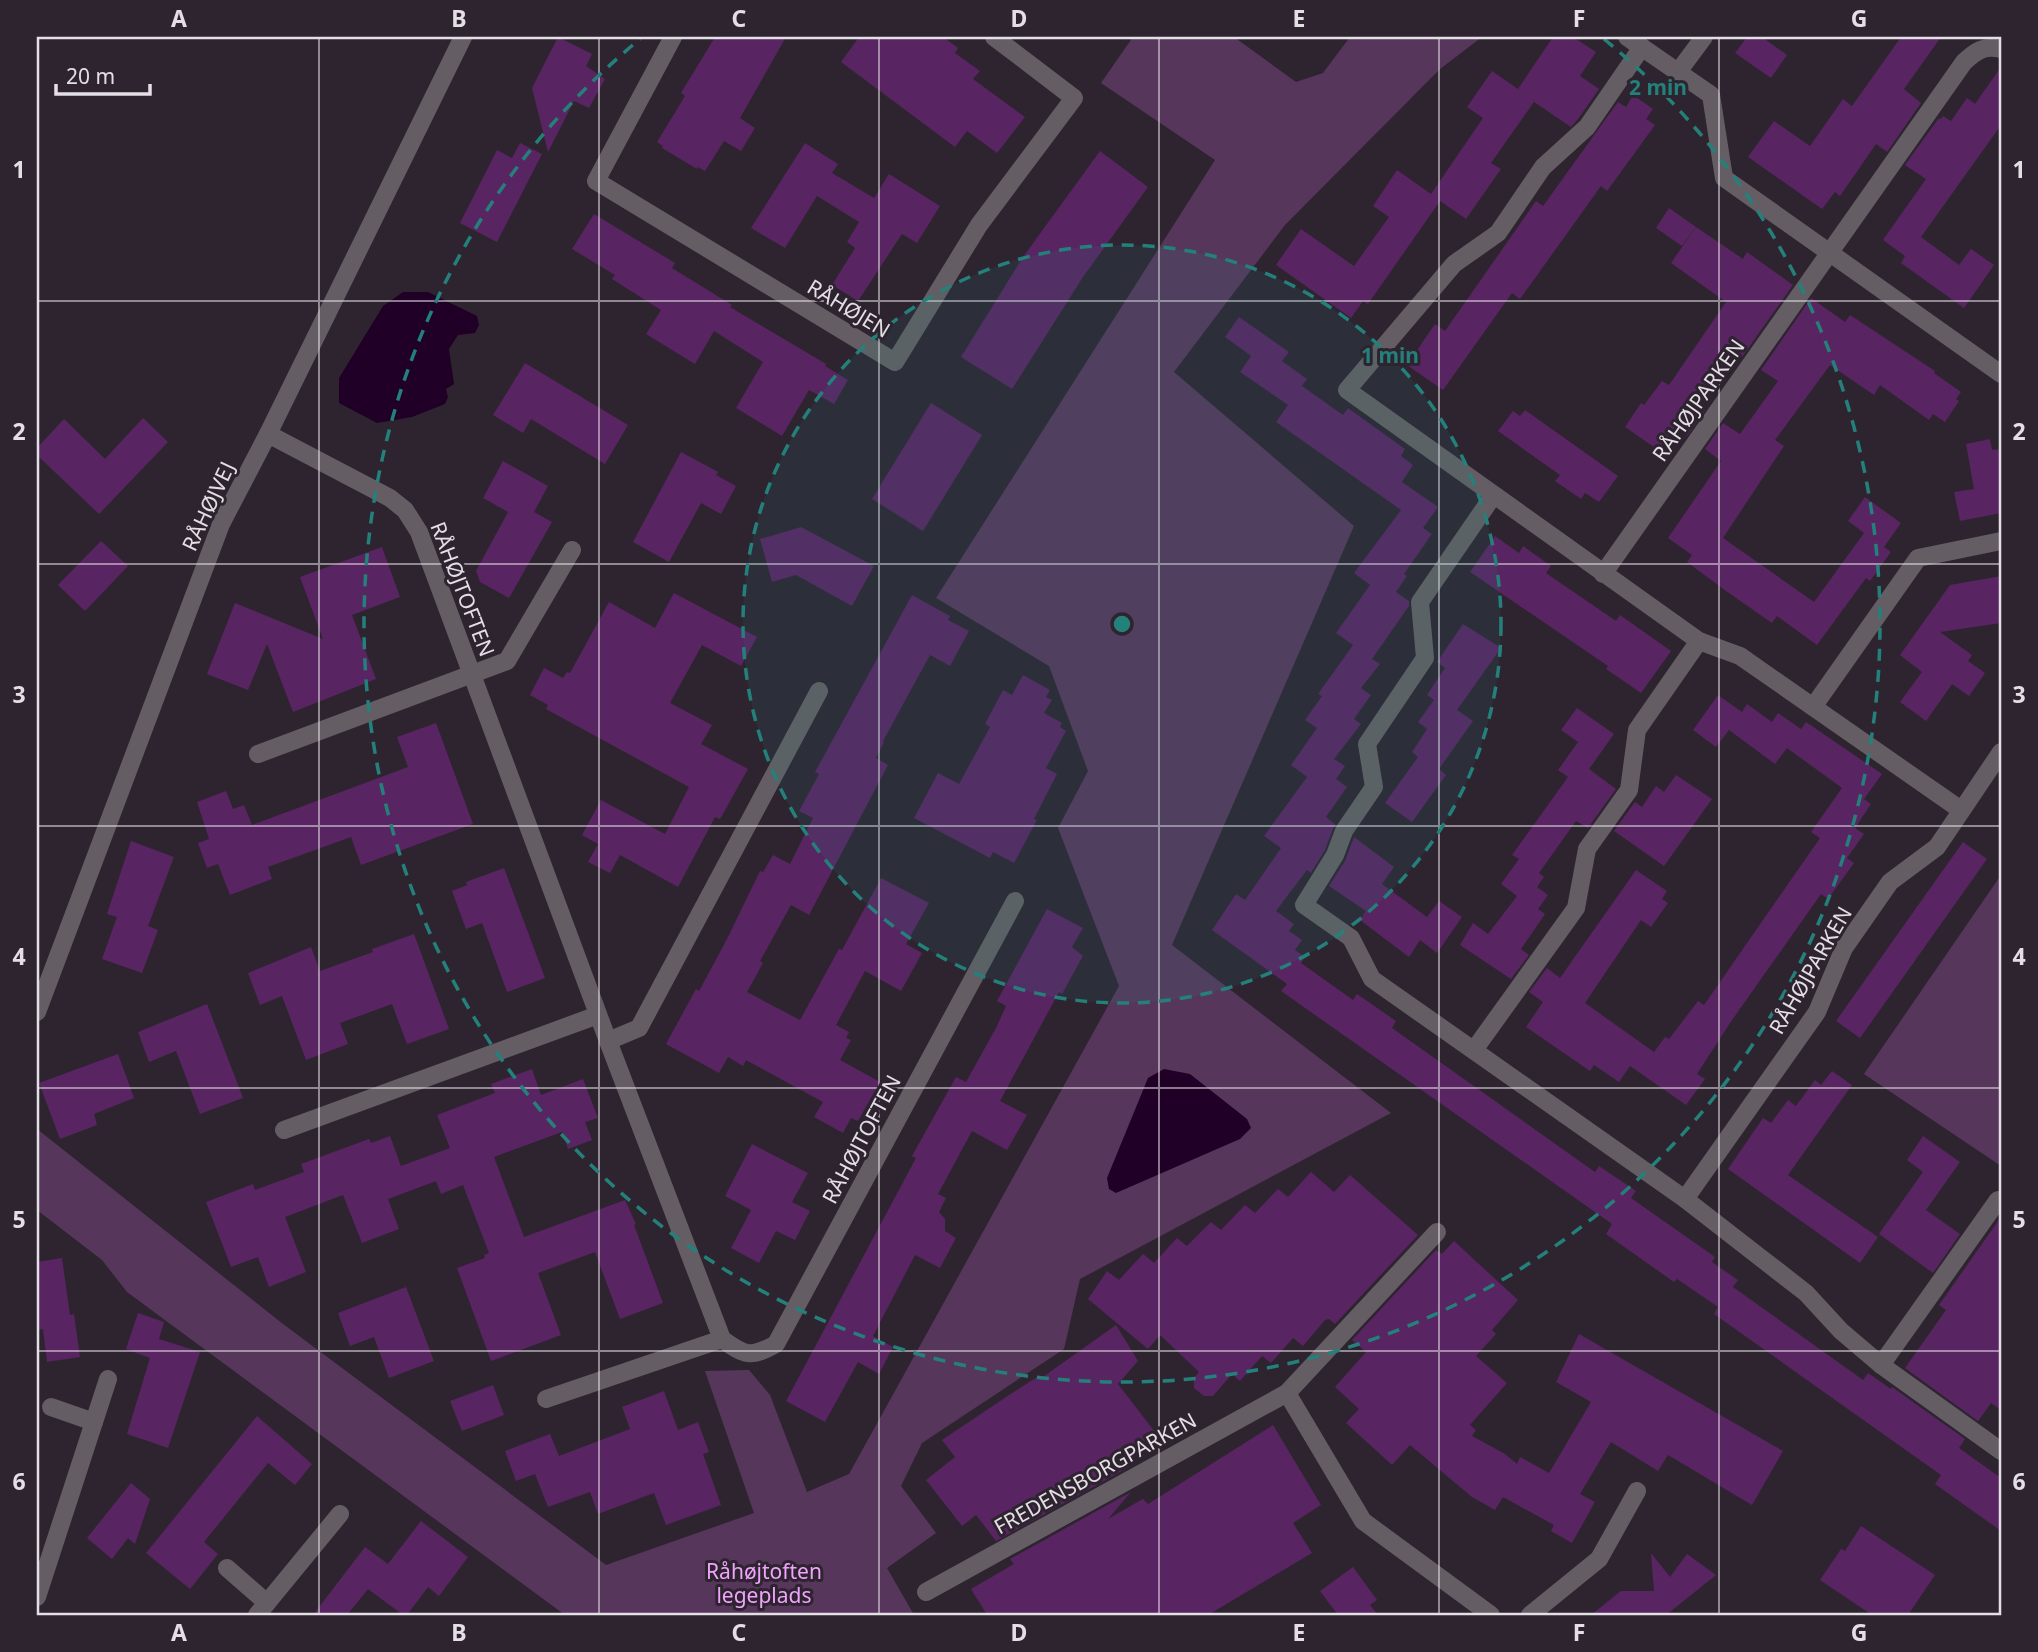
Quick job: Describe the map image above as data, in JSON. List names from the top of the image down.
{
  "streets": {
    "street": [
      "RÅHØJEN",
      "RÅHØJPARKEN",
      "RÅHØJVEJ",
      "RÅHØJTOFTEN",
      "FREDENSBORGPARKEN"
    ]
  },
  "crossings": [
    ["RÅHØJVEJ", "RÅHØJTOFTEN"]
  ],
  "parks": ["Råhøjtoften legeplads"],
  "scale_bar": "20 m",
  "grid": {
    "columns": [
      "A",
      "B",
      "C",
      "D",
      "E",
      "F",
      "G"
    ],
    "rows": [
      "1",
      "2",
      "3",
      "4",
      "5",
      "6"
    ]
  },
  "rings": ["2 min", "1 min"]
}
